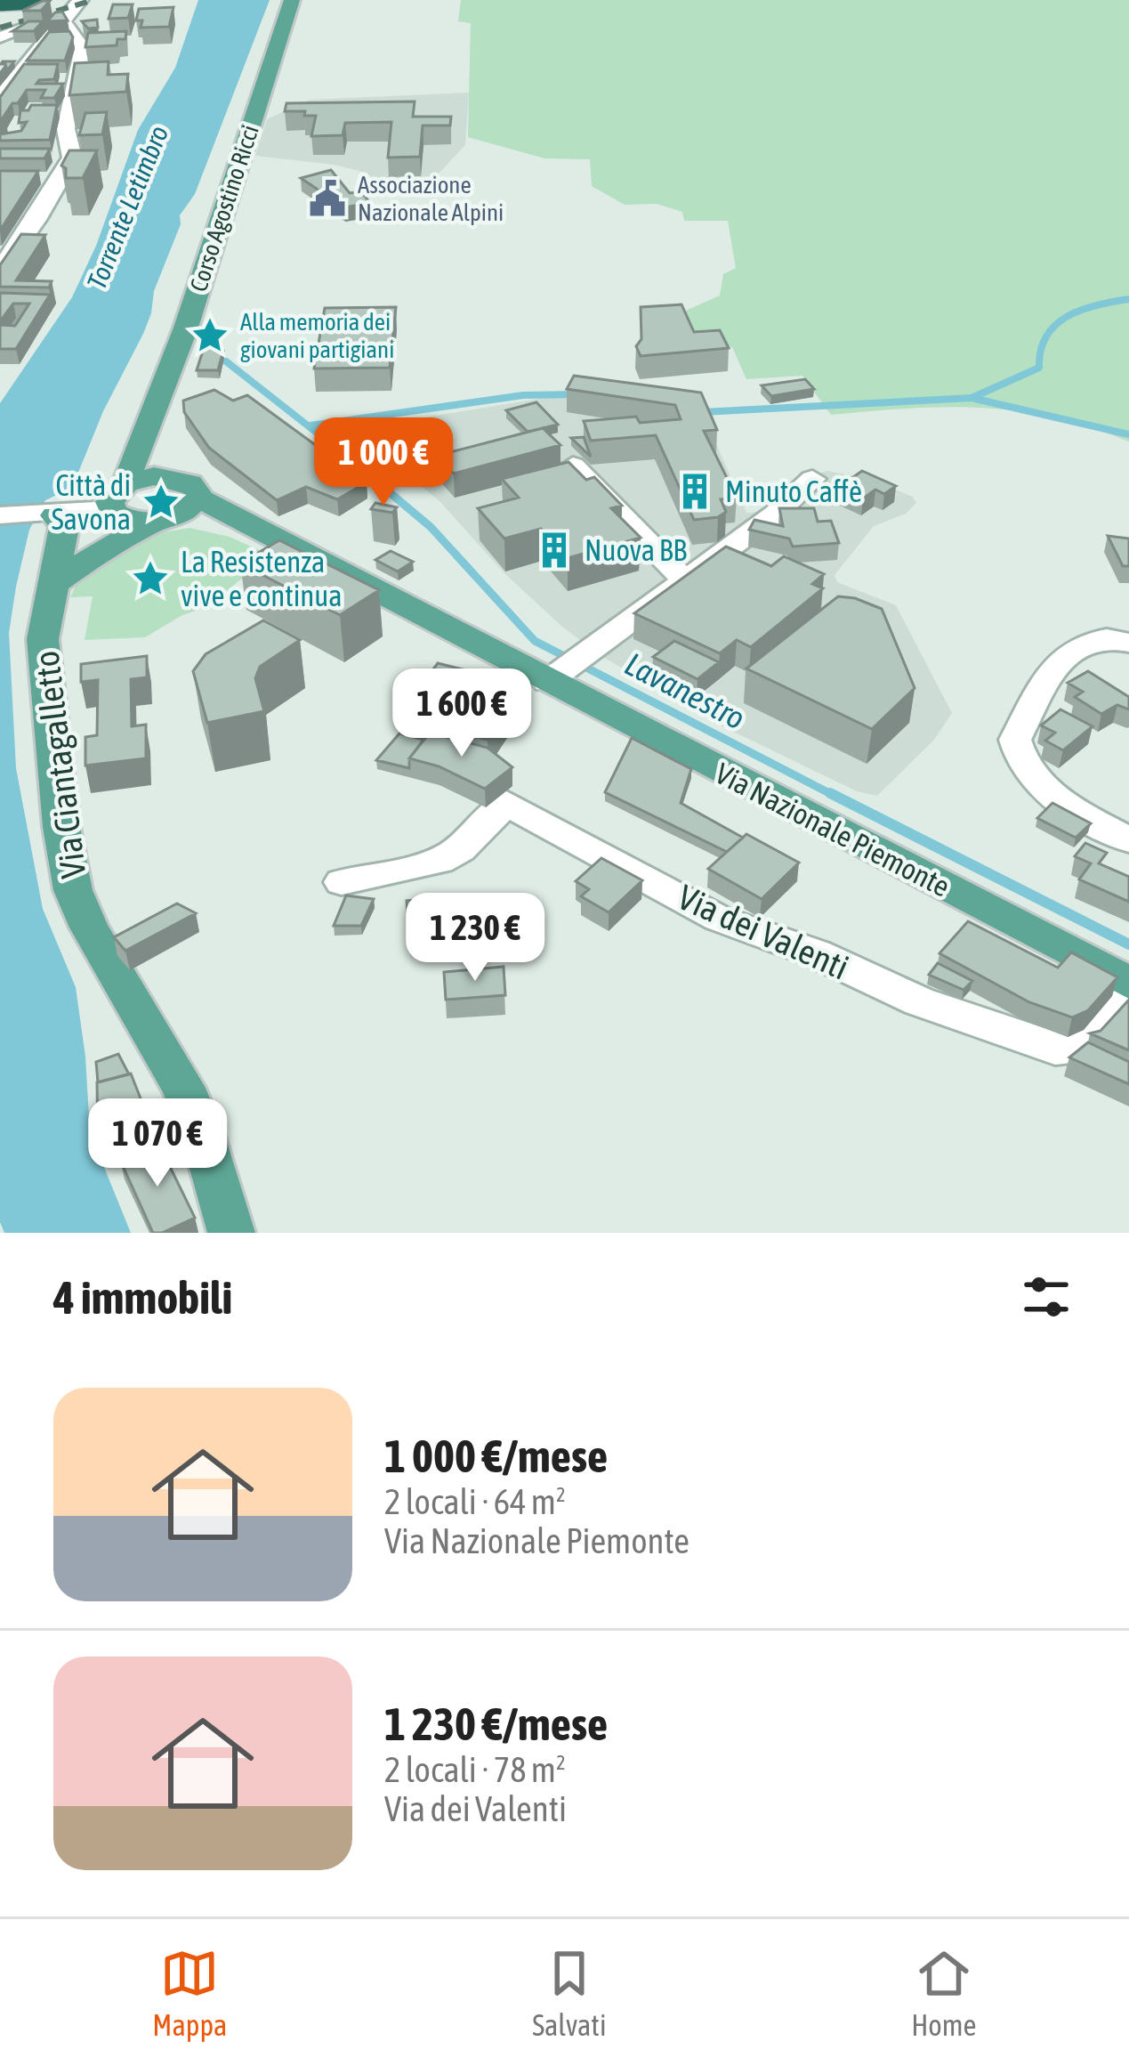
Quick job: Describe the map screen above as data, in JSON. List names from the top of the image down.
{
  "streets": {
    "main road": ["Corso Agostino Ricci", "Via Ciantagalletto", "Via Nazionale Piemonte"],
    "street": ["Via dei Valenti"]
  },
  "crossings": [
    ["Corso Agostino Ricci", "Via Ciantagalletto"],
    ["Corso Agostino Ricci", "Via Nazionale Piemonte"],
    ["Via Ciantagalletto", "Via Nazionale Piemonte"],
    ["Via Nazionale Piemonte", "Via dei Valenti"]
  ],
  "water": ["Torrente Letimbro", "Lavanestro"],
  "places": {
    "public building": ["Associazione Nazionale Alpini"],
    "place": ["Alla memoria dei giovani partigiani", "Città di Savona", "La Resistenza vive e continua"],
    "building": ["Minuto Caffè", "Nuova BB"]
  },
  "page": {
    "price": [
      "1 000 €",
      "1 600 €",
      "1 230 €",
      "1 070 €"
    ],
    "heading": "4 immobili",
    "list": [
      {
        "name": "1 000 €/mese",
        "note": "2 locali · 64 m² · Via Nazionale Piemonte"
      },
      {
        "name": "1 230 €/mese",
        "note": "2 locali · 78 m² · Via dei Valenti"
      }
    ],
    "tabs": ["Mappa", "Salvati", "Home"]
  }
}
